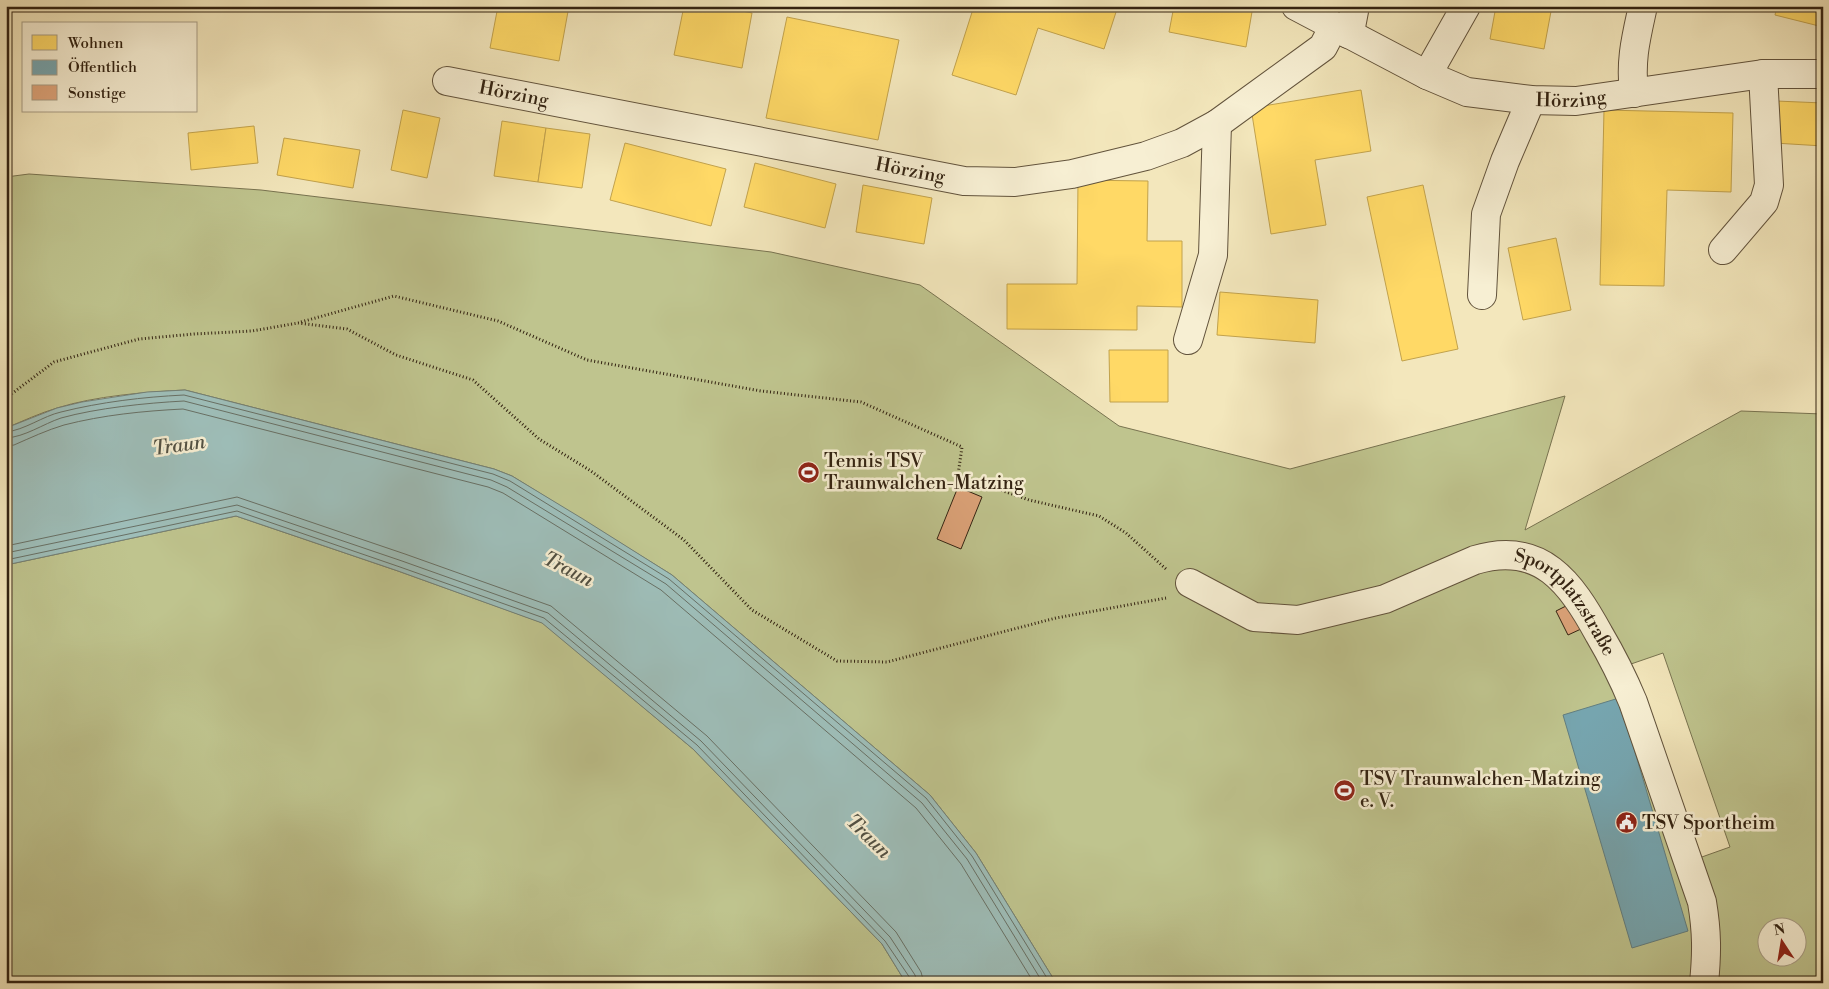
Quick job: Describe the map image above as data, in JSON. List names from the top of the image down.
{
  "streets": {
    "street": ["Hörzing", "Sportplatzstraße"]
  },
  "water": ["Traun"],
  "places": {
    "sports": ["Tennis TSV Traunwalchen-Matzing", "TSV Traunwalchen-Matzing e. V."],
    "public building": ["TSV Sportheim"]
  },
  "legend": ["Wohnen", "Öffentlich", "Sonstige"],
  "north": "top"
}
